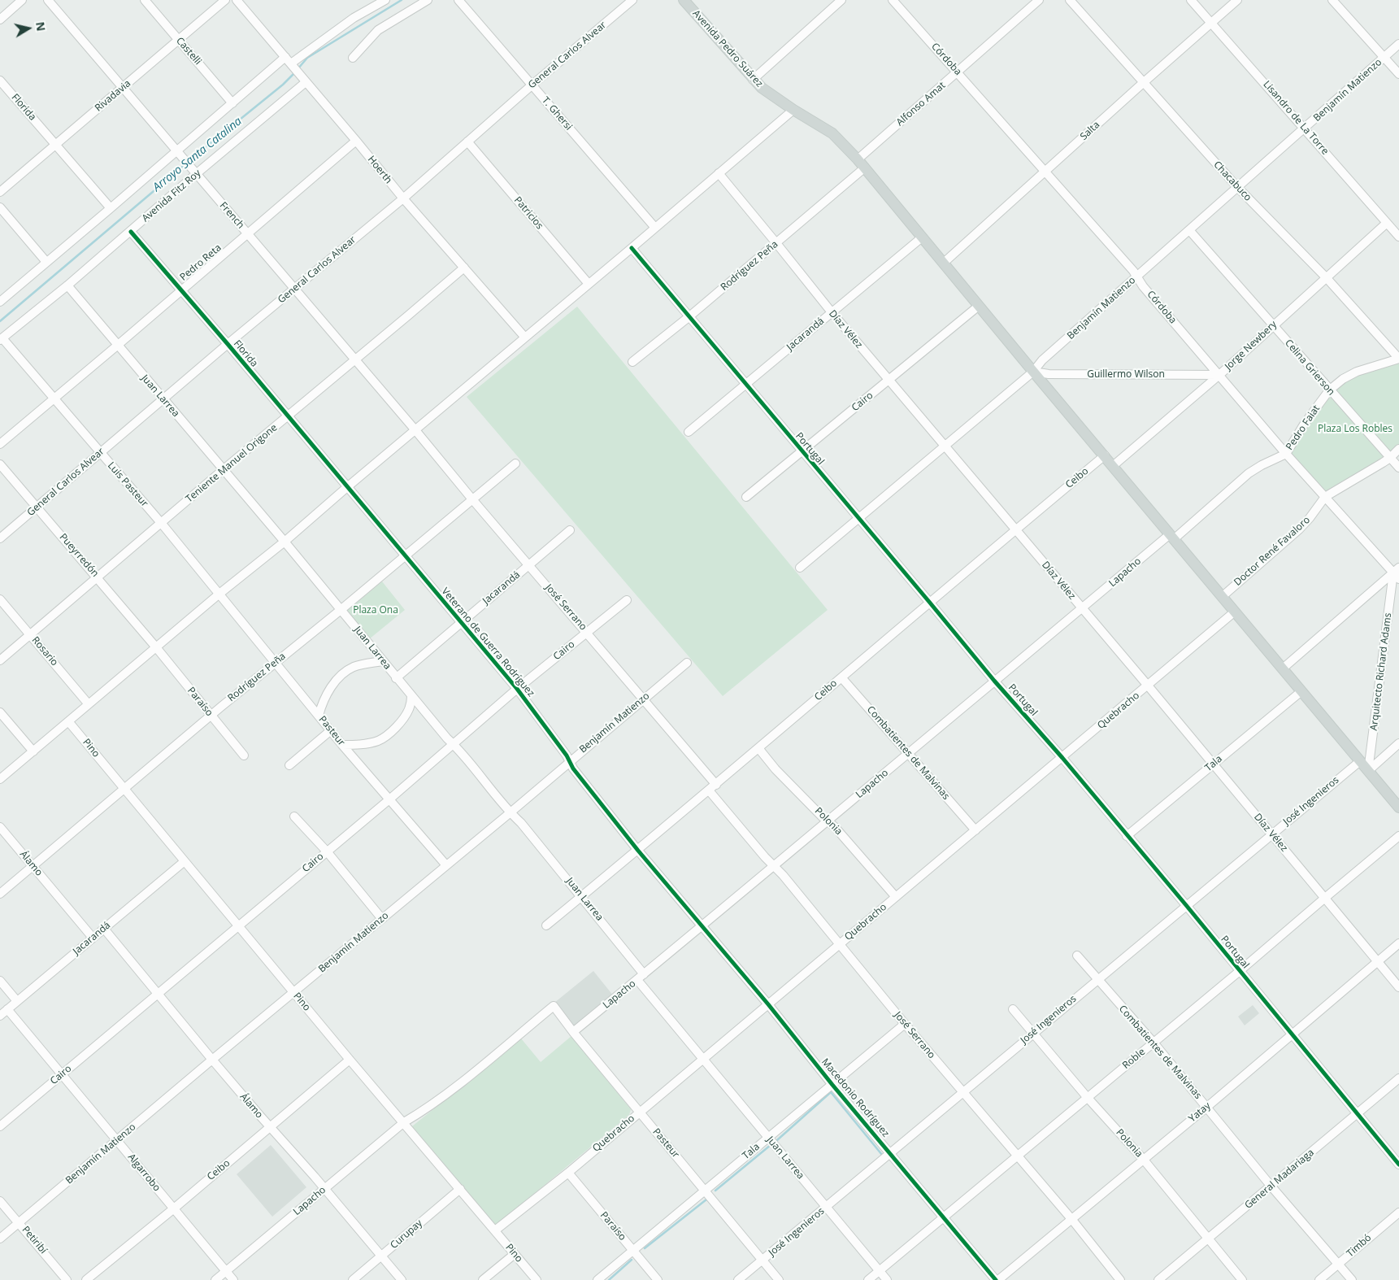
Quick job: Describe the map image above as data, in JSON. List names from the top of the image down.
{
  "streets": {
    "main road": ["Avenida Pedro Suárez"],
    "street": [
      "Castelli",
      "General Carlos Alvear",
      "Córdoba",
      "Benjamín Matienzo",
      "Rivadavia",
      "Alfonso Amat",
      "Florida",
      "T. Ghersi",
      "Lisandro de La Torre",
      "Salta",
      "Hoerth",
      "Chacabuco",
      "Avenida Fitz Roy",
      "Patricios",
      "French",
      "Pedro Reta",
      "Rodríguez Peña",
      "Díaz Vélez",
      "Jacarandá",
      "Jorge Newbery",
      "Celina Grierson",
      "Guillermo Wilson",
      "Juan Larrea",
      "Cairo",
      "Pedro Faiat",
      "Portugal",
      "Teniente Manuel Origone",
      "Ceibo",
      "Luis Pasteur",
      "Doctor René Favaloro",
      "Pueyrredón",
      "Lapacho",
      "José Serrano",
      "Veterano de Guerra Rodríguez",
      "Rosario",
      "Arquitecto Richard Adams",
      "Paraíso",
      "Quebracho",
      "Pasteur",
      "Pino",
      "Combatientes de Malvinas",
      "Tala",
      "José Ingenieros",
      "Polonia",
      "Álamo",
      "Roble",
      "Macedonio Rodríguez",
      "Yatay",
      "Algarrobo",
      "General Madariaga",
      "Curupay",
      "Petiribí",
      "Timbó"
    ]
  },
  "crossings": [
    ["Avenida Pedro Suárez", "Benjamín Matienzo"],
    ["Avenida Pedro Suárez", "Alfonso Amat"],
    ["Avenida Pedro Suárez", "Salta"],
    ["Avenida Pedro Suárez", "Rodríguez Peña"],
    ["Avenida Pedro Suárez", "Jacarandá"],
    ["Avenida Pedro Suárez", "Jorge Newbery"],
    ["Avenida Pedro Suárez", "Guillermo Wilson"],
    ["Avenida Pedro Suárez", "Cairo"],
    ["Avenida Pedro Suárez", "Pedro Faiat"],
    ["Avenida Pedro Suárez", "Ceibo"],
    ["Avenida Pedro Suárez", "Doctor René Favaloro"],
    ["Avenida Pedro Suárez", "Lapacho"],
    ["Avenida Pedro Suárez", "Arquitecto Richard Adams"],
    ["Avenida Pedro Suárez", "Quebracho"],
    ["Avenida Pedro Suárez", "Tala"],
    ["Avenida Pedro Suárez", "José Ingenieros"],
    ["Castelli", "Rivadavia"],
    ["General Carlos Alvear", "Florida"],
    ["General Carlos Alvear", "T. Ghersi"],
    ["General Carlos Alvear", "Hoerth"],
    ["General Carlos Alvear", "Patricios"],
    ["General Carlos Alvear", "French"],
    ["General Carlos Alvear", "Juan Larrea"],
    ["General Carlos Alvear", "Luis Pasteur"],
    ["General Carlos Alvear", "Pueyrredón"],
    ["Córdoba", "Benjamín Matienzo"],
    ["Córdoba", "Alfonso Amat"],
    ["Córdoba", "Salta"],
    ["Córdoba", "Jorge Newbery"],
    ["Córdoba", "Guillermo Wilson"],
    ["Córdoba", "Pedro Faiat"],
    ["Córdoba", "Doctor René Favaloro"],
    ["Córdoba", "Arquitecto Richard Adams"],
    ["Benjamín Matienzo", "Lisandro de La Torre"],
    ["Benjamín Matienzo", "Chacabuco"],
    ["Benjamín Matienzo", "Díaz Vélez"],
    ["Benjamín Matienzo", "Celina Grierson"],
    ["Benjamín Matienzo", "Guillermo Wilson"],
    ["Benjamín Matienzo", "Juan Larrea"],
    ["Benjamín Matienzo", "Portugal"],
    ["Benjamín Matienzo", "José Serrano"],
    ["Benjamín Matienzo", "Veterano de Guerra Rodríguez"],
    ["Benjamín Matienzo", "Pasteur"],
    ["Benjamín Matienzo", "Pino"],
    ["Benjamín Matienzo", "Álamo"],
    ["Benjamín Matienzo", "Algarrobo"],
    ["Benjamín Matienzo", "Petiribí"],
    ["Rivadavia", "Florida"],
    ["Rivadavia", "French"],
    ["Florida", "Avenida Fitz Roy"],
    ["Florida", "Pedro Reta"],
    ["Florida", "Teniente Manuel Origone"],
    ["Florida", "Veterano de Guerra Rodríguez"],
    ["Lisandro de La Torre", "Salta"],
    ["Lisandro de La Torre", "Jorge Newbery"],
    ["Salta", "Chacabuco"],
    ["Hoerth", "Avenida Fitz Roy"],
    ["Hoerth", "Pedro Reta"],
    ["Hoerth", "Teniente Manuel Origone"],
    ["Chacabuco", "Jorge Newbery"],
    ["Chacabuco", "Pedro Faiat"],
    ["Avenida Fitz Roy", "French"],
    ["Avenida Fitz Roy", "Juan Larrea"],
    ["Avenida Fitz Roy", "Luis Pasteur"],
    ["French", "Pedro Reta"],
    ["French", "Teniente Manuel Origone"],
    ["French", "José Serrano"],
    ["Pedro Reta", "Juan Larrea"],
    ["Pedro Reta", "Luis Pasteur"],
    ["Rodríguez Peña", "Díaz Vélez"],
    ["Rodríguez Peña", "Juan Larrea"],
    ["Rodríguez Peña", "Portugal"],
    ["Rodríguez Peña", "José Serrano"],
    ["Rodríguez Peña", "Veterano de Guerra Rodríguez"],
    ["Rodríguez Peña", "Paraíso"],
    ["Rodríguez Peña", "Pasteur"],
    ["Rodríguez Peña", "Pino"],
    ["Rodríguez Peña", "Álamo"],
    ["Díaz Vélez", "Jacarandá"],
    ["Díaz Vélez", "Cairo"],
    ["Díaz Vélez", "Ceibo"],
    ["Díaz Vélez", "Lapacho"],
    ["Díaz Vélez", "Quebracho"],
    ["Díaz Vélez", "Tala"],
    ["Díaz Vélez", "José Ingenieros"],
    ["Díaz Vélez", "Roble"],
    ["Díaz Vélez", "Yatay"],
    ["Jacarandá", "Juan Larrea"],
    ["Jacarandá", "Portugal"],
    ["Jacarandá", "José Serrano"],
    ["Jacarandá", "Veterano de Guerra Rodríguez"],
    ["Jacarandá", "Pasteur"],
    ["Jacarandá", "Pino"],
    ["Jacarandá", "Álamo"],
    ["Jacarandá", "Algarrobo"],
    ["Jorge Newbery", "Celina Grierson"],
    ["Jorge Newbery", "Guillermo Wilson"],
    ["Celina Grierson", "Pedro Faiat"],
    ["Celina Grierson", "Doctor René Favaloro"],
    ["Juan Larrea", "Cairo"],
    ["Juan Larrea", "Teniente Manuel Origone"],
    ["Juan Larrea", "Ceibo"],
    ["Juan Larrea", "Lapacho"],
    ["Juan Larrea", "Quebracho"],
    ["Juan Larrea", "Pasteur"],
    ["Juan Larrea", "Tala"],
    ["Juan Larrea", "José Ingenieros"],
    ["Juan Larrea", "Roble"],
    ["Cairo", "Portugal"],
    ["Cairo", "José Serrano"],
    ["Cairo", "Veterano de Guerra Rodríguez"],
    ["Cairo", "Pasteur"],
    ["Cairo", "Pino"],
    ["Cairo", "Álamo"],
    ["Cairo", "Algarrobo"],
    ["Pedro Faiat", "Lapacho"],
    ["Portugal", "Ceibo"],
    ["Portugal", "Lapacho"],
    ["Portugal", "Quebracho"],
    ["Portugal", "Tala"],
    ["Portugal", "José Ingenieros"],
    ["Portugal", "Roble"],
    ["Portugal", "Yatay"],
    ["Portugal", "General Madariaga"],
    ["Teniente Manuel Origone", "Luis Pasteur"],
    ["Teniente Manuel Origone", "Pueyrredón"],
    ["Teniente Manuel Origone", "Rosario"],
    ["Ceibo", "José Serrano"],
    ["Ceibo", "Veterano de Guerra Rodríguez"],
    ["Ceibo", "Pino"],
    ["Ceibo", "Combatientes de Malvinas"],
    ["Ceibo", "Polonia"],
    ["Ceibo", "Álamo"],
    ["Ceibo", "Algarrobo"],
    ["Luis Pasteur", "Pasteur"],
    ["Pueyrredón", "Paraíso"],
    ["Lapacho", "José Serrano"],
    ["Lapacho", "Veterano de Guerra Rodríguez"],
    ["Lapacho", "Pasteur"],
    ["Lapacho", "Pino"],
    ["Lapacho", "Combatientes de Malvinas"],
    ["Lapacho", "Polonia"],
    ["Lapacho", "Álamo"],
    ["Lapacho", "Macedonio Rodríguez"],
    ["Lapacho", "Algarrobo"],
    ["José Serrano", "Quebracho"],
    ["José Serrano", "Tala"],
    ["José Serrano", "José Ingenieros"],
    ["José Serrano", "Roble"],
    ["José Serrano", "Yatay"],
    ["Veterano de Guerra Rodríguez", "Macedonio Rodríguez"],
    ["Paraíso", "Quebracho"],
    ["Paraíso", "Tala"],
    ["Quebracho", "Pasteur"],
    ["Quebracho", "Pino"],
    ["Quebracho", "Combatientes de Malvinas"],
    ["Quebracho", "Polonia"],
    ["Quebracho", "Macedonio Rodríguez"],
    ["Pasteur", "Tala"],
    ["Pasteur", "José Ingenieros"],
    ["Pino", "Curupay"],
    ["Combatientes de Malvinas", "José Ingenieros"],
    ["Combatientes de Malvinas", "Roble"],
    ["Combatientes de Malvinas", "Yatay"],
    ["Combatientes de Malvinas", "General Madariaga"],
    ["Combatientes de Malvinas", "Timbó"],
    ["Tala", "Macedonio Rodríguez"],
    ["José Ingenieros", "Polonia"],
    ["José Ingenieros", "Macedonio Rodríguez"],
    ["Polonia", "Roble"],
    ["Polonia", "Yatay"],
    ["Polonia", "General Madariaga"],
    ["Álamo", "Curupay"],
    ["Roble", "Macedonio Rodríguez"],
    ["Macedonio Rodríguez", "Yatay"]
  ],
  "water": ["Arroyo Santa Catalina"],
  "parks": ["Plaza Los Robles", "Plaza Ona"],
  "north": "right"
}
